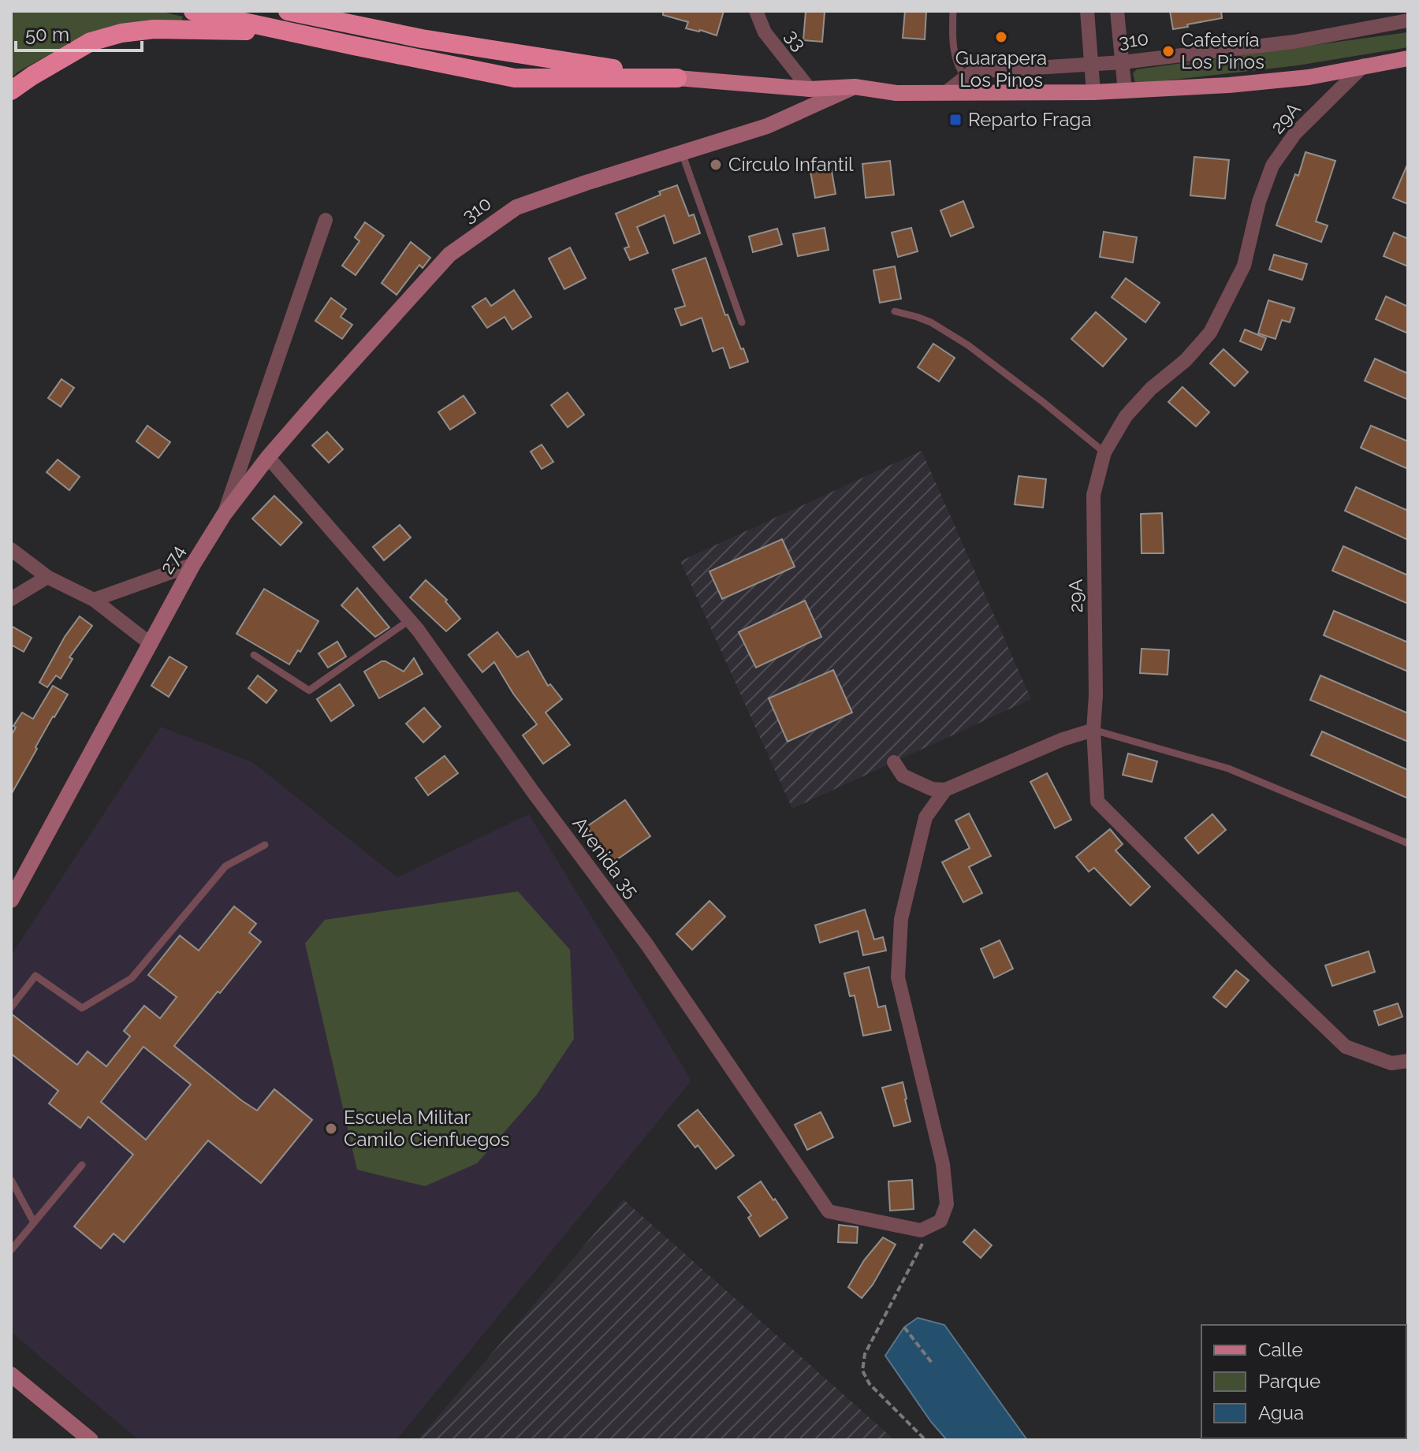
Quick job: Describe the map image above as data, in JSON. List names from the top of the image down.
{
  "streets": {
    "street": [
      "33",
      "310",
      "29A",
      "274",
      "Avenida 35"
    ]
  },
  "crossings": [
    ["310", "274"],
    ["310", "Avenida 35"]
  ],
  "places": {
    "other": [
      "Guarapera Los Pinos",
      "Cafetería Los Pinos",
      "Círculo Infantil",
      "Escuela Militar Camilo Cienfuegos"
    ],
    "transit": ["Reparto Fraga"]
  },
  "legend": ["Calle", "Parque", "Agua"],
  "scale_bar": "50 m"
}
